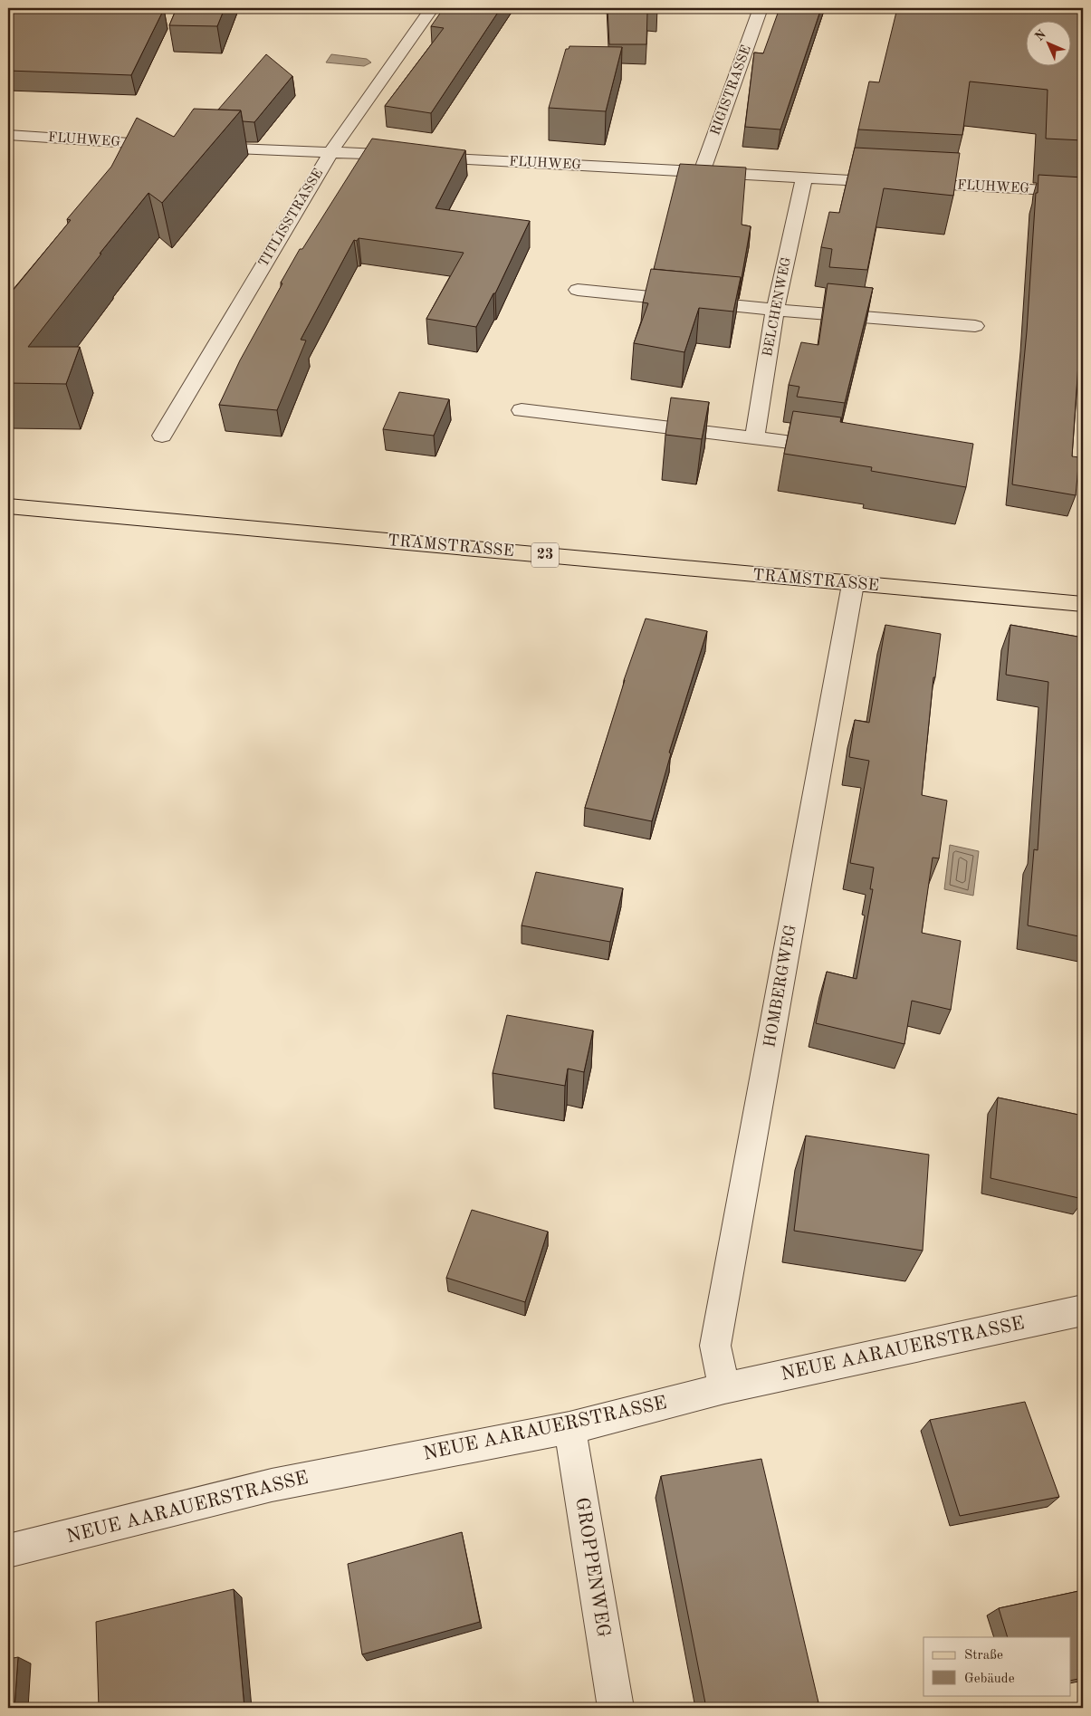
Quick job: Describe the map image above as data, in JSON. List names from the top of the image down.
{
  "streets": {
    "main road": ["TRAMSTRASSE", "23"],
    "street": [
      "RIGISTRASSE",
      "FLUHWEG",
      "TITLISSTRASSE",
      "BELCHENWEG",
      "HOMBERGWEG",
      "NEUE AARAUERSTRASSE",
      "GROPPENWEG"
    ]
  },
  "crossings": [
    ["RIGISTRASSE", "FLUHWEG"],
    ["FLUHWEG", "TITLISSTRASSE"],
    ["FLUHWEG", "BELCHENWEG"],
    ["TRAMSTRASSE", "HOMBERGWEG"],
    ["HOMBERGWEG", "NEUE AARAUERSTRASSE"],
    ["NEUE AARAUERSTRASSE", "GROPPENWEG"]
  ],
  "legend": ["Straße", "Gebäude"],
  "north": "top left"
}
